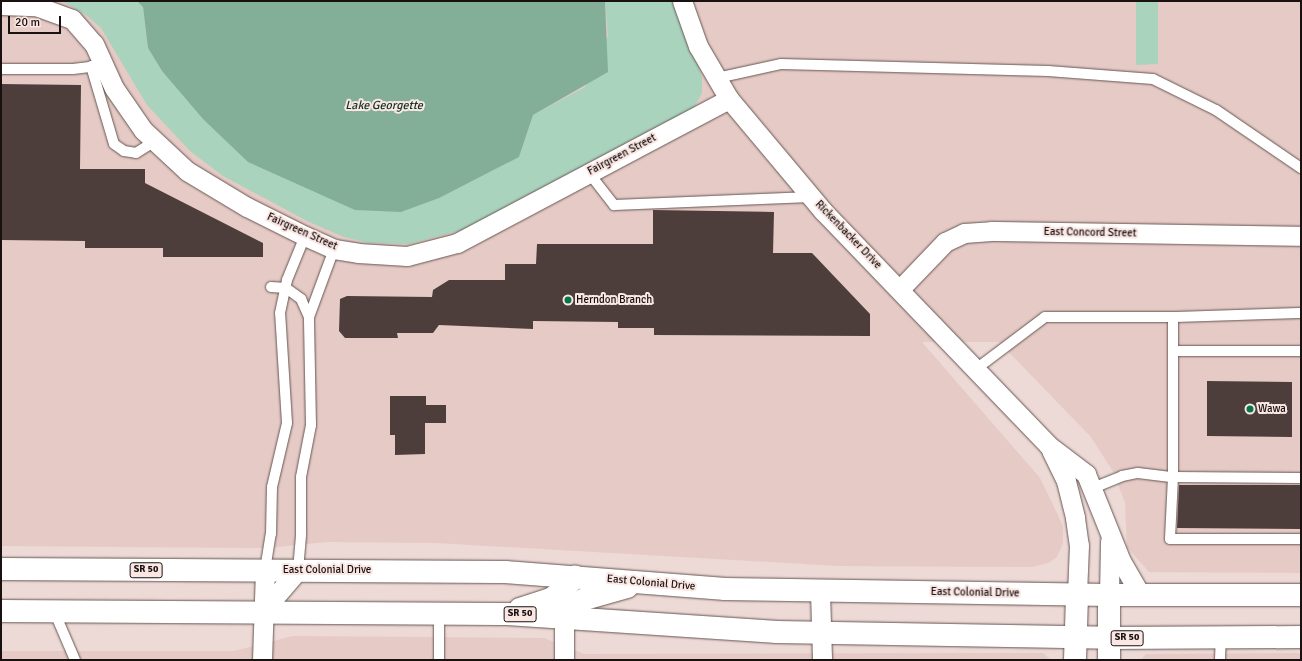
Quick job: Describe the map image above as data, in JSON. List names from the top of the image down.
{
  "streets": {
    "main road": ["SR 50", "East Colonial Drive"],
    "street": ["Fairgreen Street", "East Concord Street", "Rickenbacker Drive"]
  },
  "crossings": [
    ["Fairgreen Street", "Rickenbacker Drive"],
    ["East Concord Street", "Rickenbacker Drive"],
    ["Rickenbacker Drive", "East Colonial Drive"]
  ],
  "water": ["Lake Georgette"],
  "places": ["Herndon Branch", "Wawa"],
  "scale_bar": "20 m"
}
